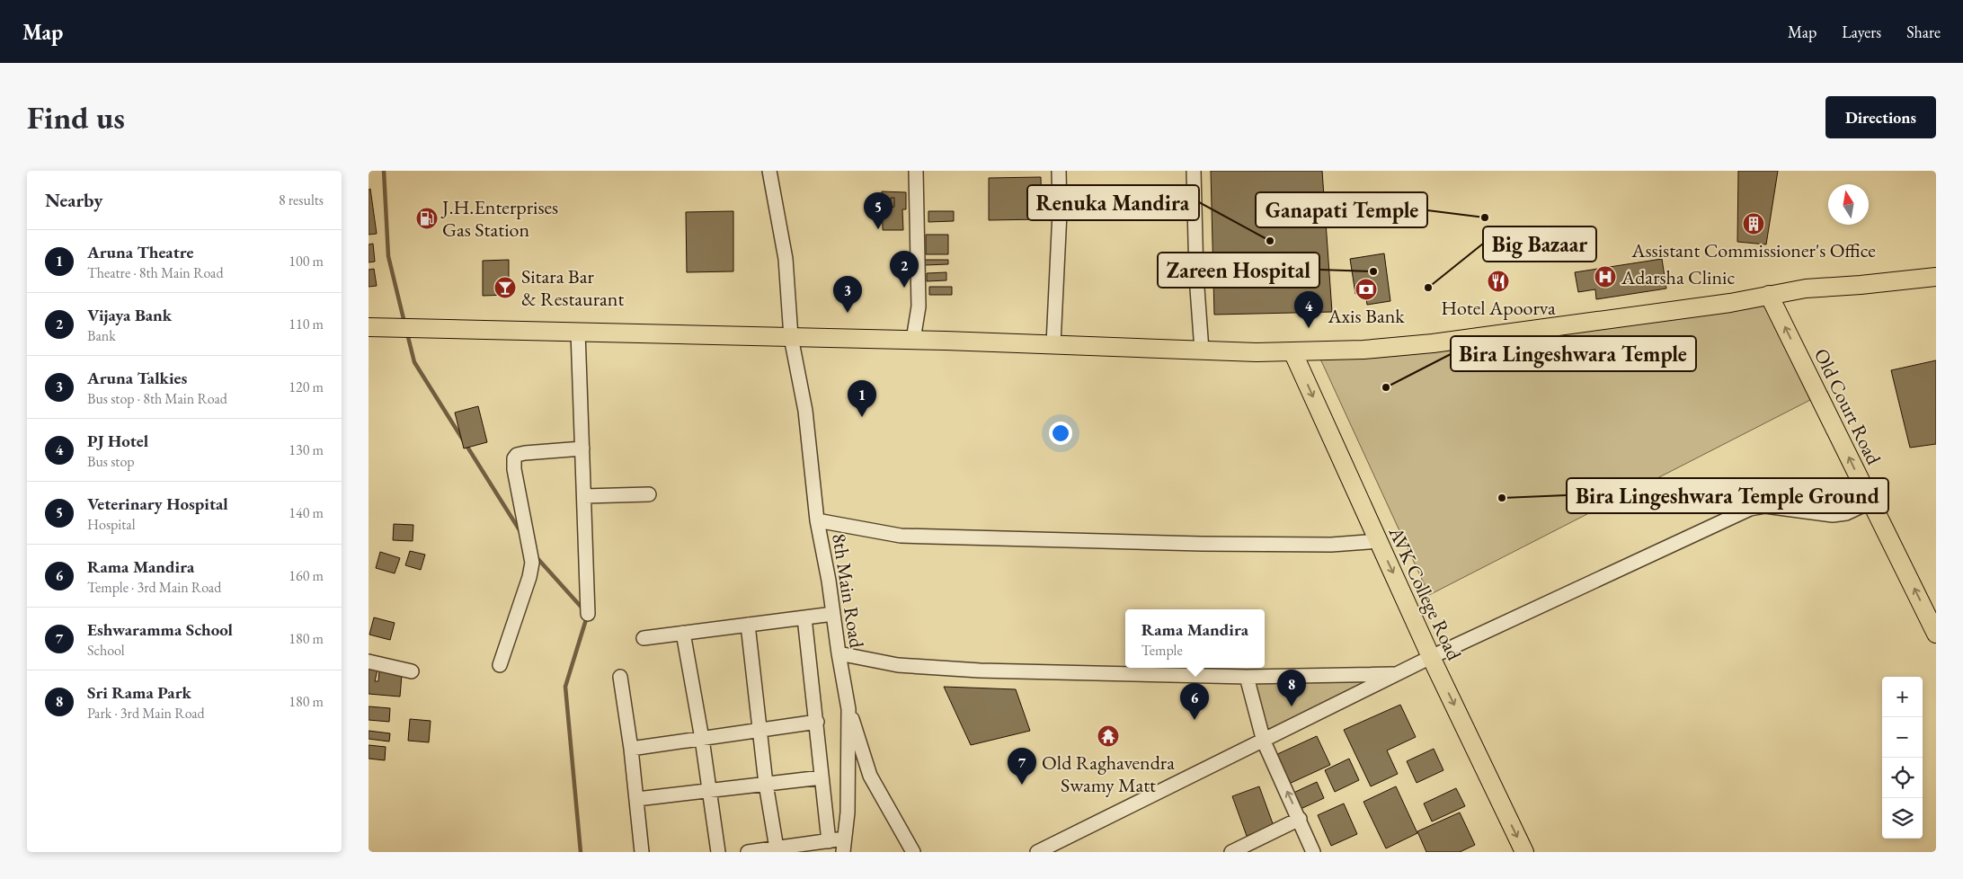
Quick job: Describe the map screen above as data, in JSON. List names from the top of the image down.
{
  "streets": {
    "main road": ["Old Court Road", "AVK College Road"],
    "street": ["8th Main Road"]
  },
  "one_way": ["Old Court Road", "AVK College Road"],
  "places": {
    "other": [
      "Ganapati Temple",
      "Renuka Mandira",
      "Zareen Hospital",
      "Big Bazaar",
      "Bira Lingeshwara Temple",
      "Bira Lingeshwara Temple Ground"
    ],
    "fuel station": ["J.H.Enterprises Gas Station"],
    "building": ["Assistant Commissioner's Office"],
    "hospital": ["Adarsha Clinic"],
    "restaurant": ["Hotel Apoorva"],
    "bar": ["Sitara Bar & Restaurant"],
    "bank": ["Axis Bank"],
    "temple": ["Old Raghavendra Swamy Matt"]
  },
  "north": "top",
  "page": {
    "header": "Map",
    "nav": ["Map", "Layers", "Share"],
    "buttons": "Directions",
    "title": "Find us",
    "heading": ["Nearby", "8 results"],
    "pins": [
      "5",
      "2",
      "3",
      "4",
      "1",
      "8",
      "6",
      "7"
    ],
    "list": [
      {
        "mark": "1",
        "name": "Aruna Theatre",
        "note": "Theatre · 8th Main Road",
        "value": "100 m"
      },
      {
        "mark": "2",
        "name": "Vijaya Bank",
        "note": "Bank",
        "value": "110 m"
      },
      {
        "mark": "3",
        "name": "Aruna Talkies",
        "note": "Bus stop · 8th Main Road",
        "value": "120 m"
      },
      {
        "mark": "4",
        "name": "PJ Hotel",
        "note": "Bus stop",
        "value": "130 m"
      },
      {
        "mark": "5",
        "name": "Veterinary Hospital",
        "note": "Hospital",
        "value": "140 m"
      },
      {
        "mark": "6",
        "name": "Rama Mandira",
        "note": "Temple · 3rd Main Road",
        "value": "160 m"
      },
      {
        "mark": "7",
        "name": "Eshwaramma School",
        "note": "School",
        "value": "180 m"
      },
      {
        "mark": "8",
        "name": "Sri Rama Park",
        "note": "Park · 3rd Main Road",
        "value": "180 m"
      }
    ],
    "popup": ["Rama Mandira", "Temple"],
    "map_buttons": ["+", "−"]
  }
}
